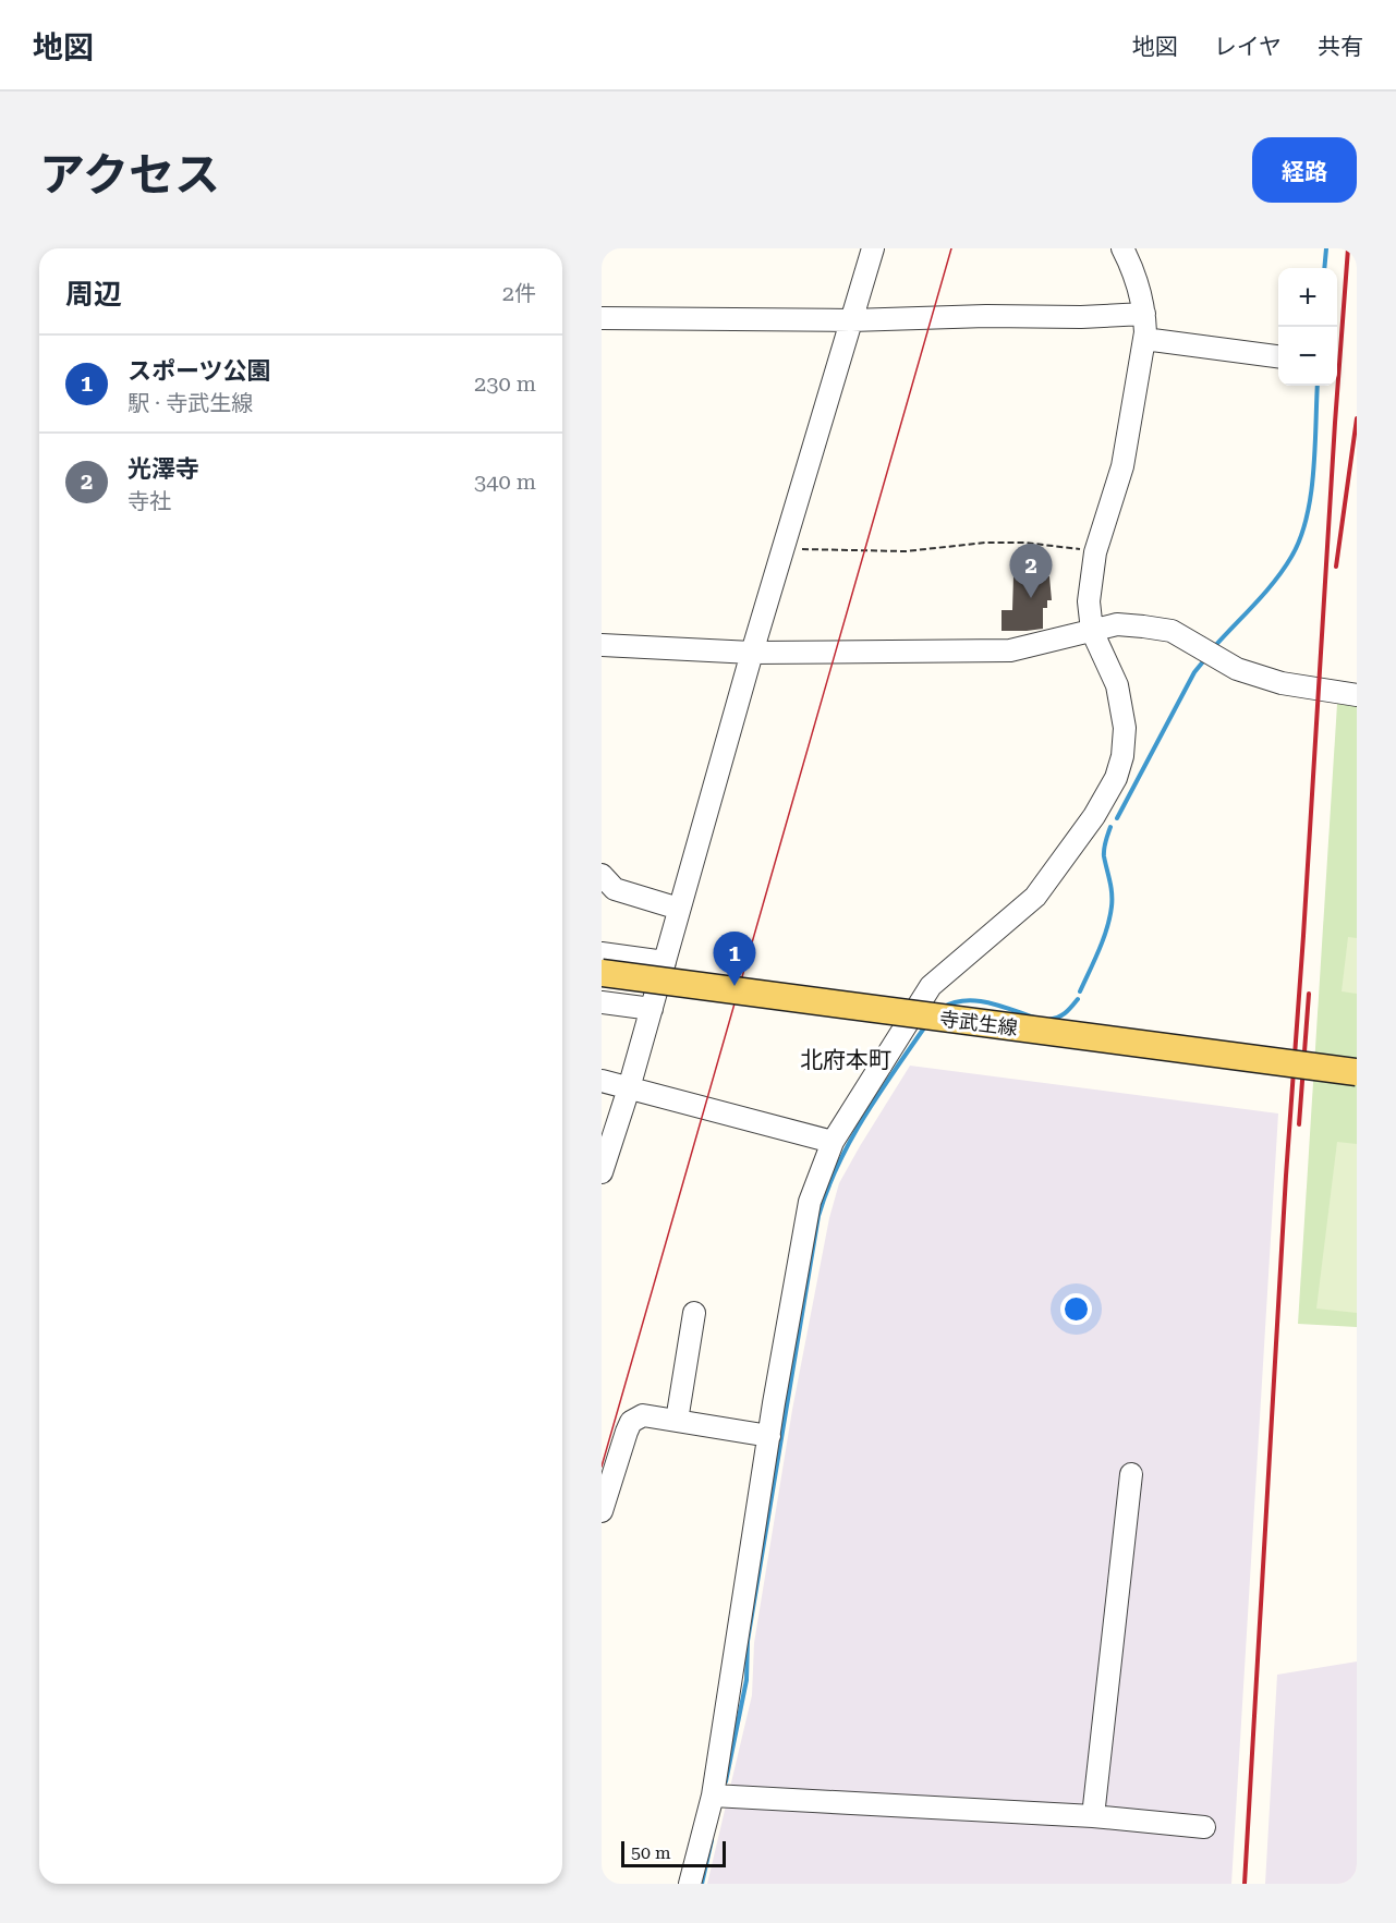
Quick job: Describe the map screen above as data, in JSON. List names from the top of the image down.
{
  "streets": {
    "main road": ["寺武生線"]
  },
  "districts": ["北府本町"],
  "scale_bar": "50 m",
  "page": {
    "header": "地図",
    "nav": ["地図", "レイヤ", "共有"],
    "title": "アクセス",
    "buttons": "経路",
    "heading": ["周辺", "2件"],
    "map_buttons": ["+", "−"],
    "list": [
      {
        "mark": "1",
        "name": "スポーツ公園",
        "note": "駅 · 寺武生線",
        "value": "230 m"
      },
      {
        "mark": "2",
        "name": "光澤寺",
        "note": "寺社",
        "value": "340 m"
      }
    ],
    "pins": ["2", "1"],
    "scale": "50 m"
  }
}
